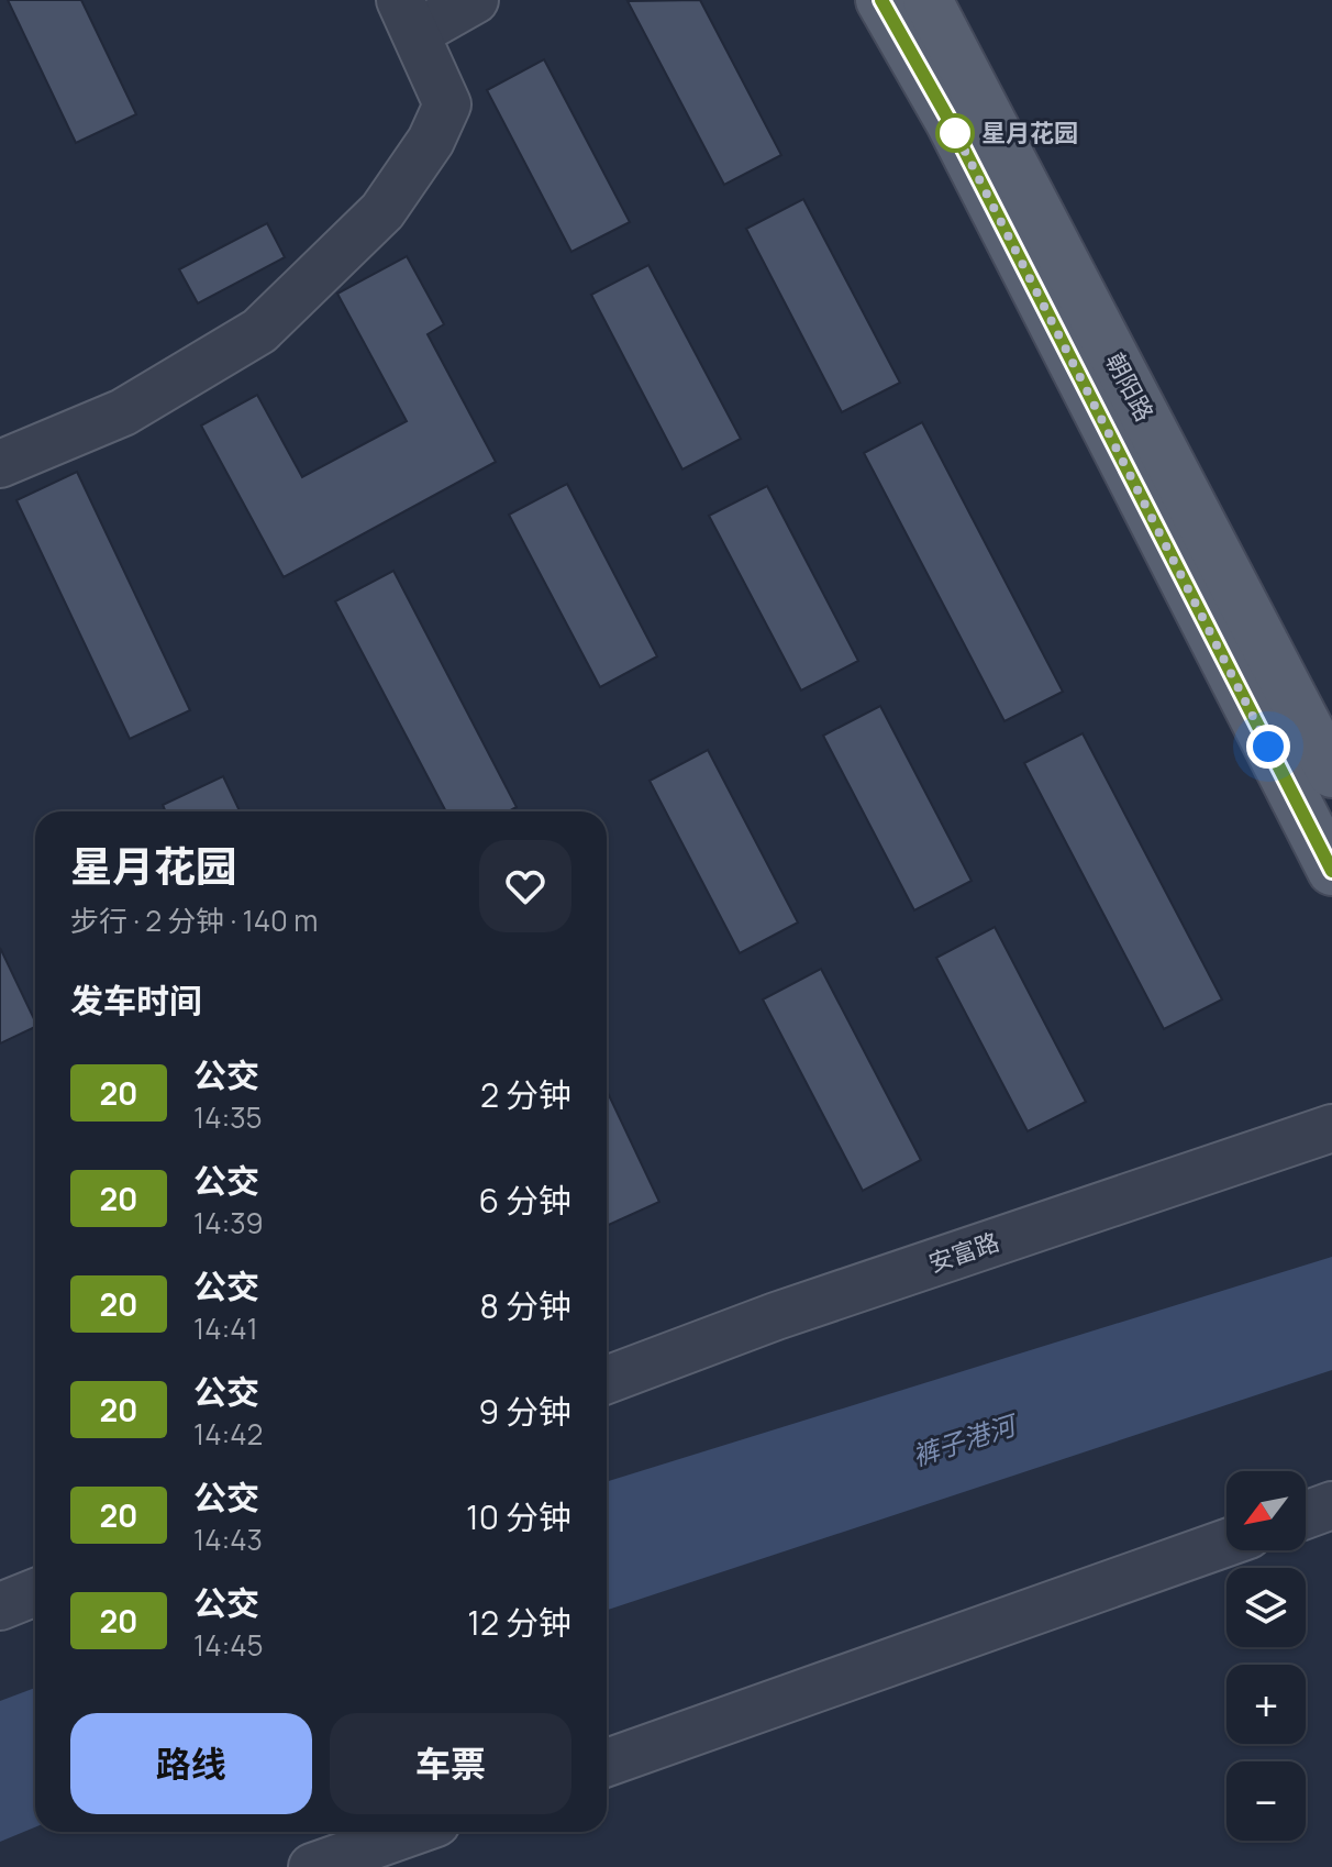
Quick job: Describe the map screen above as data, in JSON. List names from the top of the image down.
{
  "streets": {
    "main road": ["朝阳路"],
    "street": ["安富路"]
  },
  "water": ["裤子港河"],
  "places": ["星月花园"],
  "lines": ["bus line 20"],
  "north": "bottom left",
  "page": {
    "heading": [
      ["星月花园", "步行 · 2 分钟 · 140 m"],
      "发车时间"
    ],
    "list": [
      {
        "mark": "20",
        "name": "公交",
        "note": "14:35",
        "value": "2 分钟"
      },
      {
        "mark": "20",
        "name": "公交",
        "note": "14:39",
        "value": "6 分钟"
      },
      {
        "mark": "20",
        "name": "公交",
        "note": "14:41",
        "value": "8 分钟"
      },
      {
        "mark": "20",
        "name": "公交",
        "note": "14:42",
        "value": "9 分钟"
      },
      {
        "mark": "20",
        "name": "公交",
        "note": "14:43",
        "value": "10 分钟"
      },
      {
        "mark": "20",
        "name": "公交",
        "note": "14:45",
        "value": "12 分钟"
      }
    ],
    "map_buttons": ["+", "−"],
    "buttons": ["路线", "车票"]
  }
}
